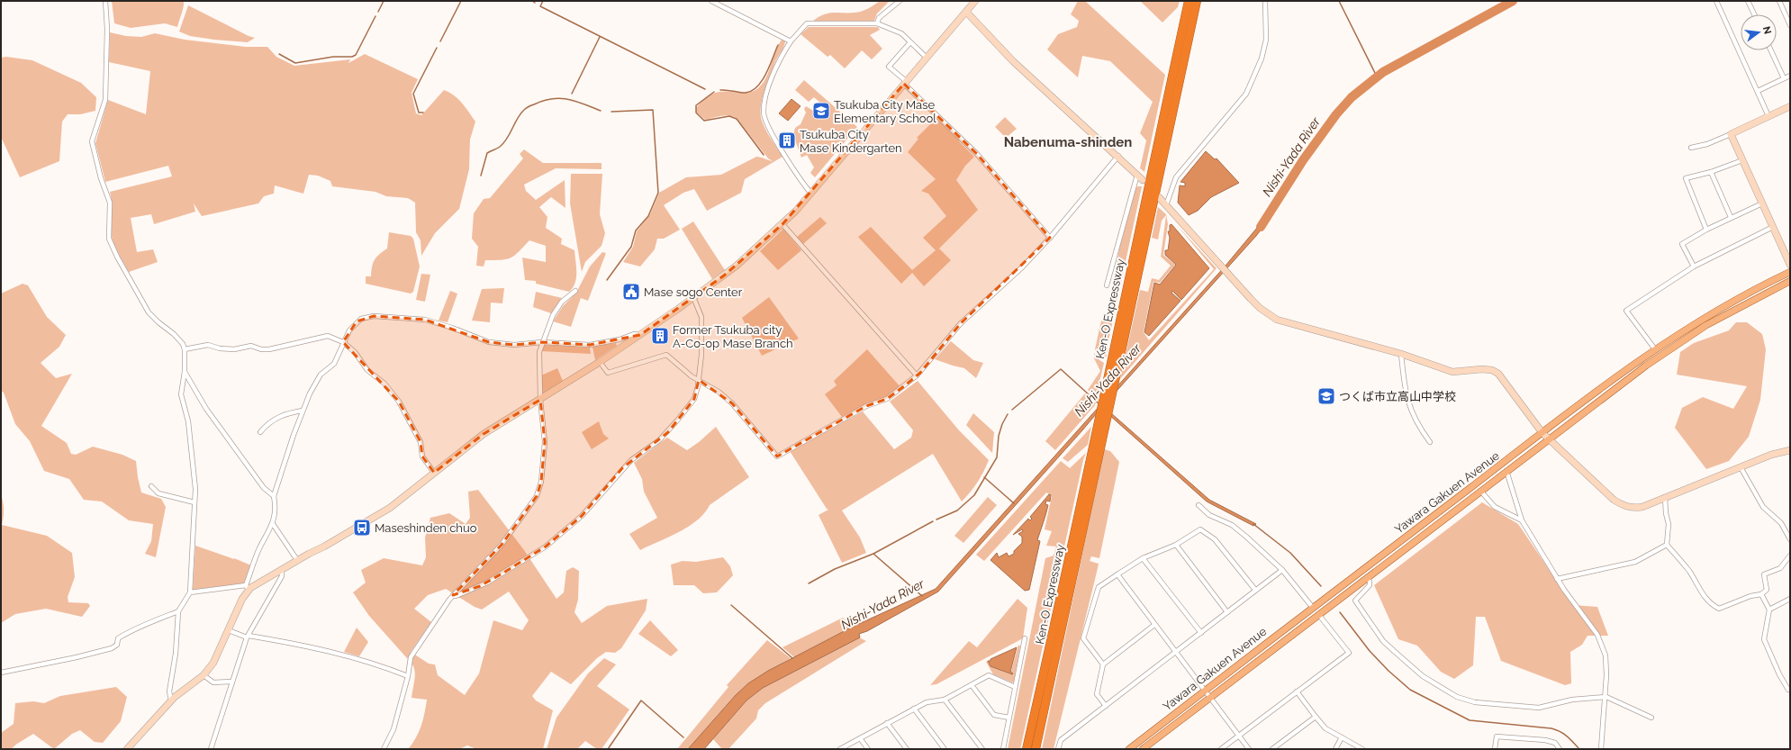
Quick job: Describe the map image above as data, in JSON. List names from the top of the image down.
{
  "streets": {
    "highway": ["Ken-O Expressway"],
    "main road": ["Yawara Gakuen Avenue"]
  },
  "districts": ["Nabenuma-shinden"],
  "water": ["Nishi-Yada River"],
  "places": {
    "school or university": ["Tsukuba City Mase Elementary School", "つくば市立高山中学校"],
    "building": ["Tsukuba City Mase Kindergarten", "Former Tsukuba city A-Co-op Mase Branch"],
    "public building": ["Mase sogo Center"],
    "bus stop": ["Maseshinden chuo"]
  },
  "north": "right"
}
